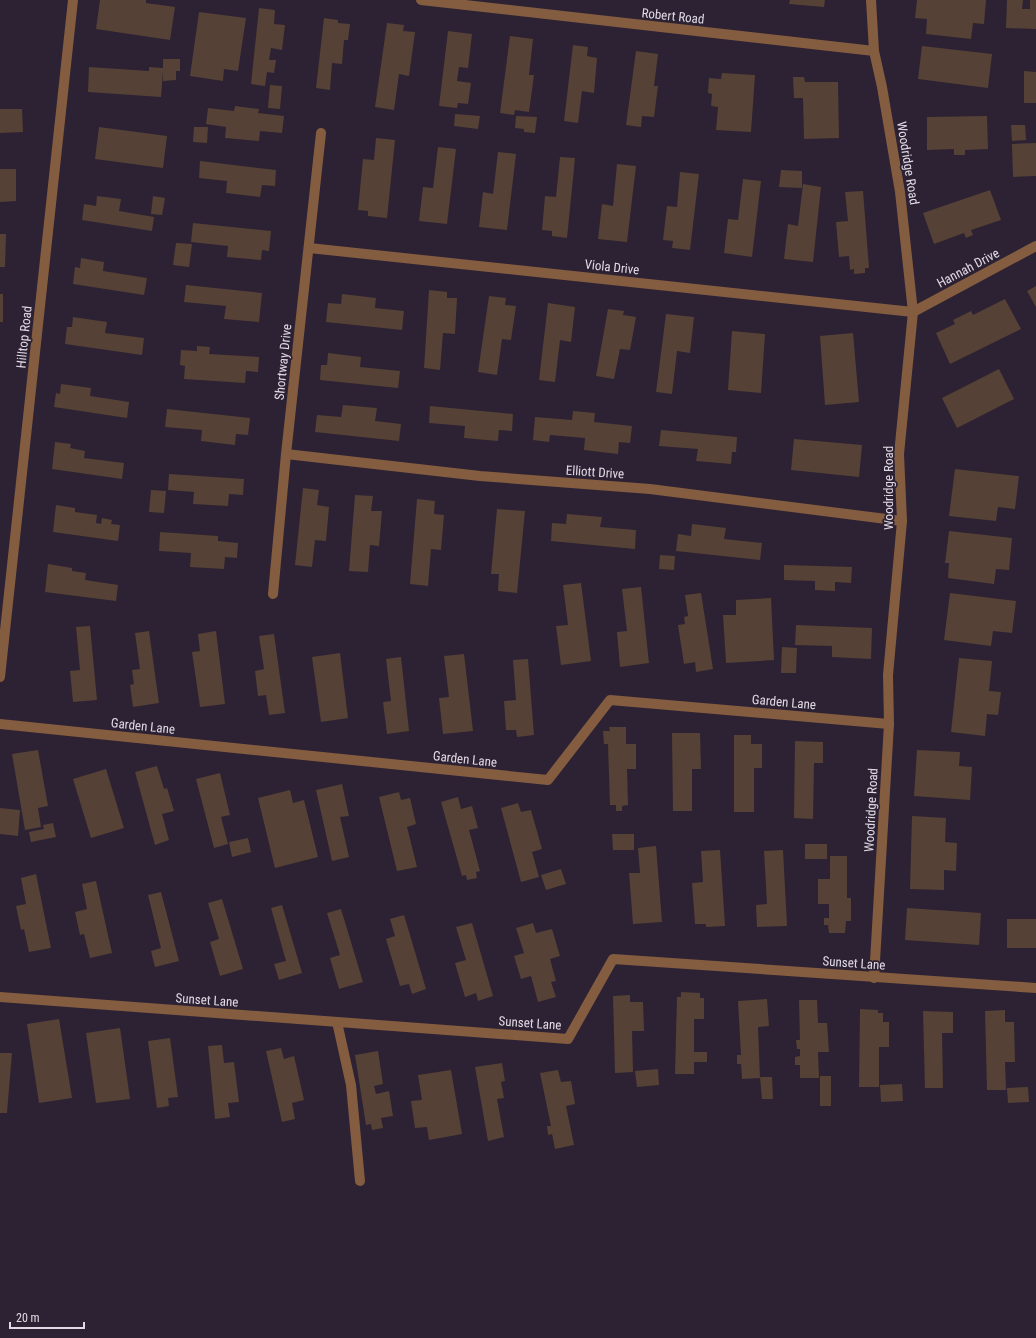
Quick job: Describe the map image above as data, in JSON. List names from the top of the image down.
{
  "streets": {
    "street": [
      "Robert Road",
      "Woodridge Road",
      "Viola Drive",
      "Hannah Drive",
      "Hilltop Road",
      "Shortway Drive",
      "Elliott Drive",
      "Garden Lane",
      "Sunset Lane"
    ]
  },
  "crossings": [
    ["Robert Road", "Woodridge Road"],
    ["Woodridge Road", "Viola Drive"],
    ["Woodridge Road", "Hannah Drive"],
    ["Woodridge Road", "Elliott Drive"],
    ["Woodridge Road", "Garden Lane"],
    ["Woodridge Road", "Sunset Lane"],
    ["Viola Drive", "Hannah Drive"],
    ["Viola Drive", "Shortway Drive"],
    ["Shortway Drive", "Elliott Drive"]
  ],
  "scale_bar": "20 m"
}
